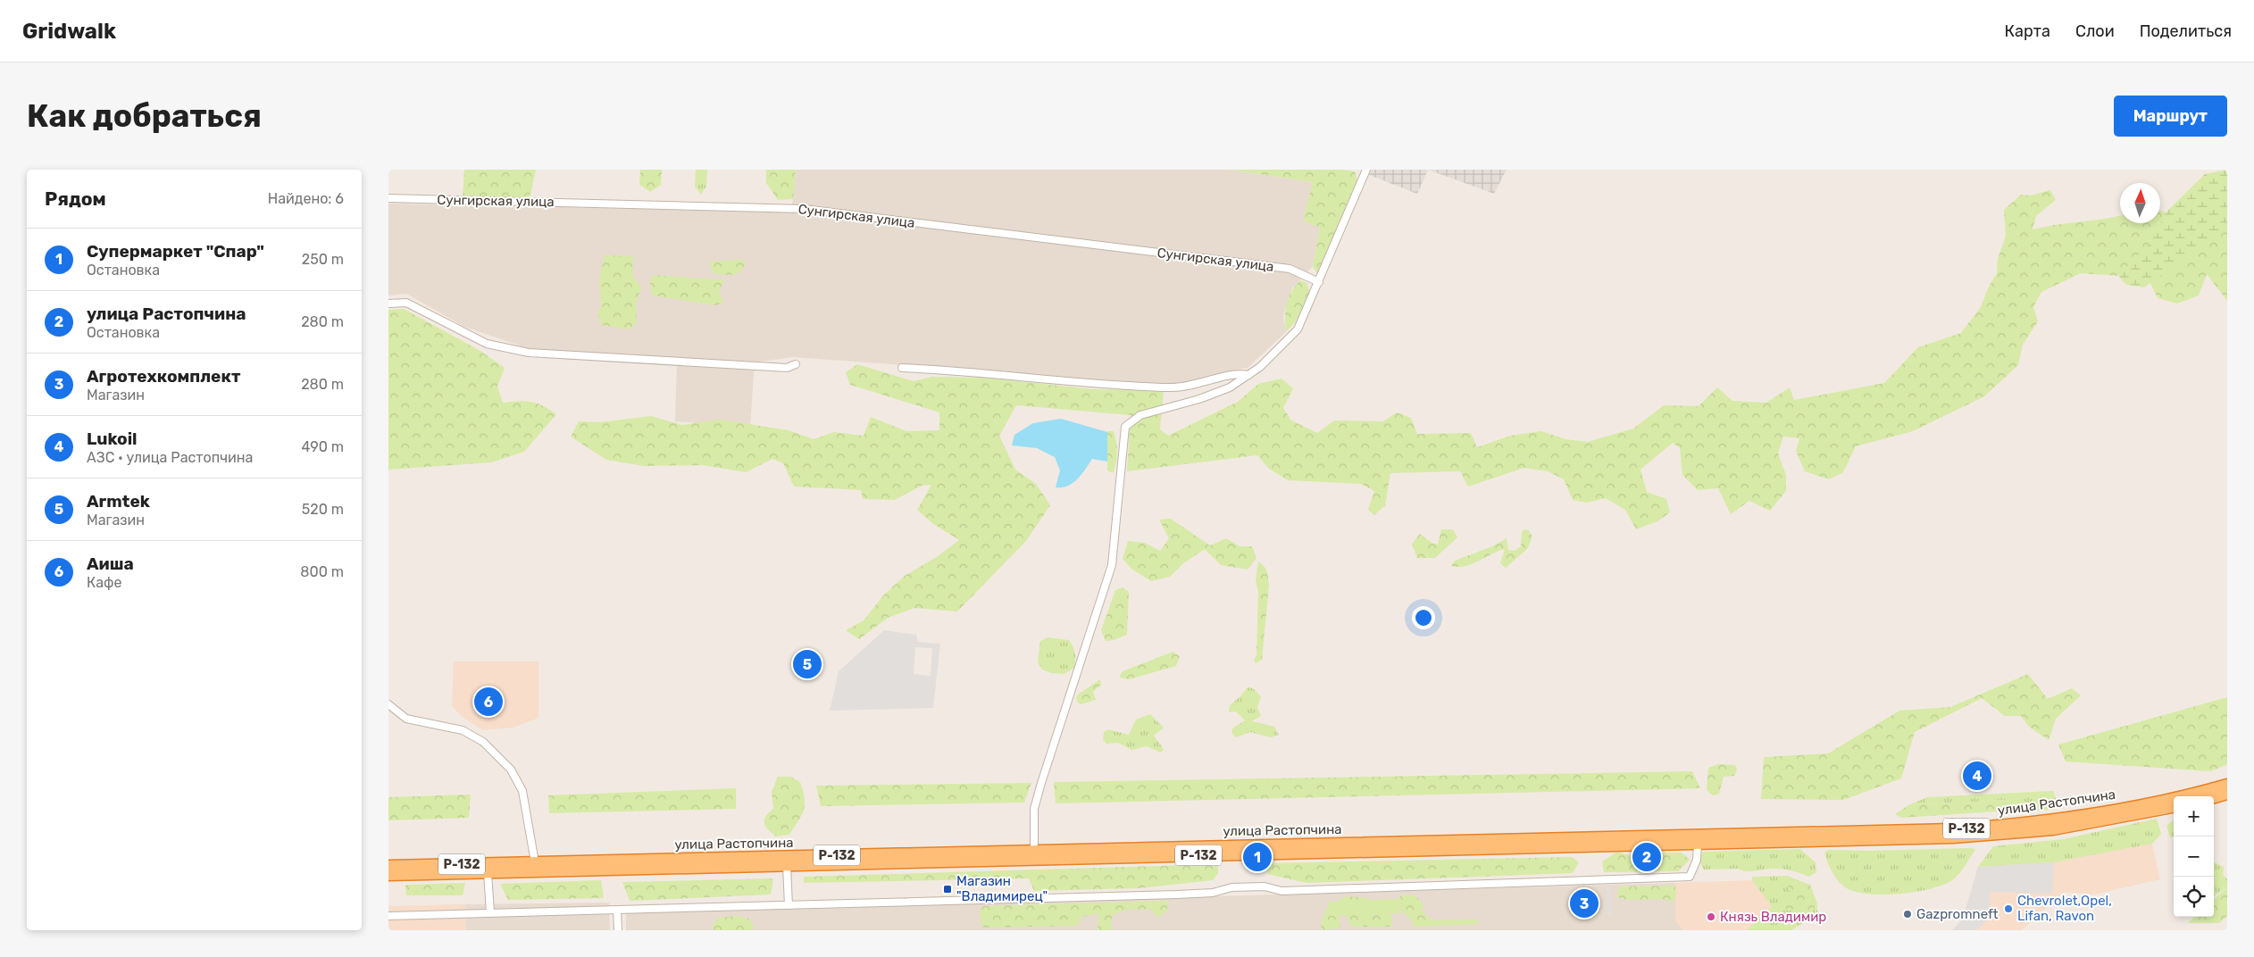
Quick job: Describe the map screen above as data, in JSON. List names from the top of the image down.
{
  "streets": {
    "highway": ["улица Растопчина", "Р-132"],
    "street": ["Сунгирская улица"]
  },
  "places": {
    "transit": ["Магазин \"Владимирец\""],
    "other": ["Chevrolet,Opel, Lifan, Ravon", "Gazpromneft", "Князь Владимир"]
  },
  "north": "top",
  "page": {
    "header": "Gridwalk",
    "nav": ["Карта", "Слои", "Поделиться"],
    "buttons": "Маршрут",
    "title": "Как добраться",
    "heading": ["Рядом", "Найдено: 6"],
    "list": [
      {
        "mark": "1",
        "name": "Супермаркет \"Спар\"",
        "note": "Остановка",
        "value": "250 m"
      },
      {
        "mark": "2",
        "name": "улица Растопчина",
        "note": "Остановка",
        "value": "280 m"
      },
      {
        "mark": "3",
        "name": "Агротехкомплект",
        "note": "Магазин",
        "value": "280 m"
      },
      {
        "mark": "4",
        "name": "Lukoil",
        "note": "АЗС · улица Растопчина",
        "value": "490 m"
      },
      {
        "mark": "5",
        "name": "Armtek",
        "note": "Магазин",
        "value": "520 m"
      },
      {
        "mark": "6",
        "name": "Аиша",
        "note": "Кафе",
        "value": "800 m"
      }
    ],
    "pins": [
      "5",
      "6",
      "4",
      "1",
      "2",
      "3"
    ],
    "map_buttons": ["+", "−"]
  }
}
